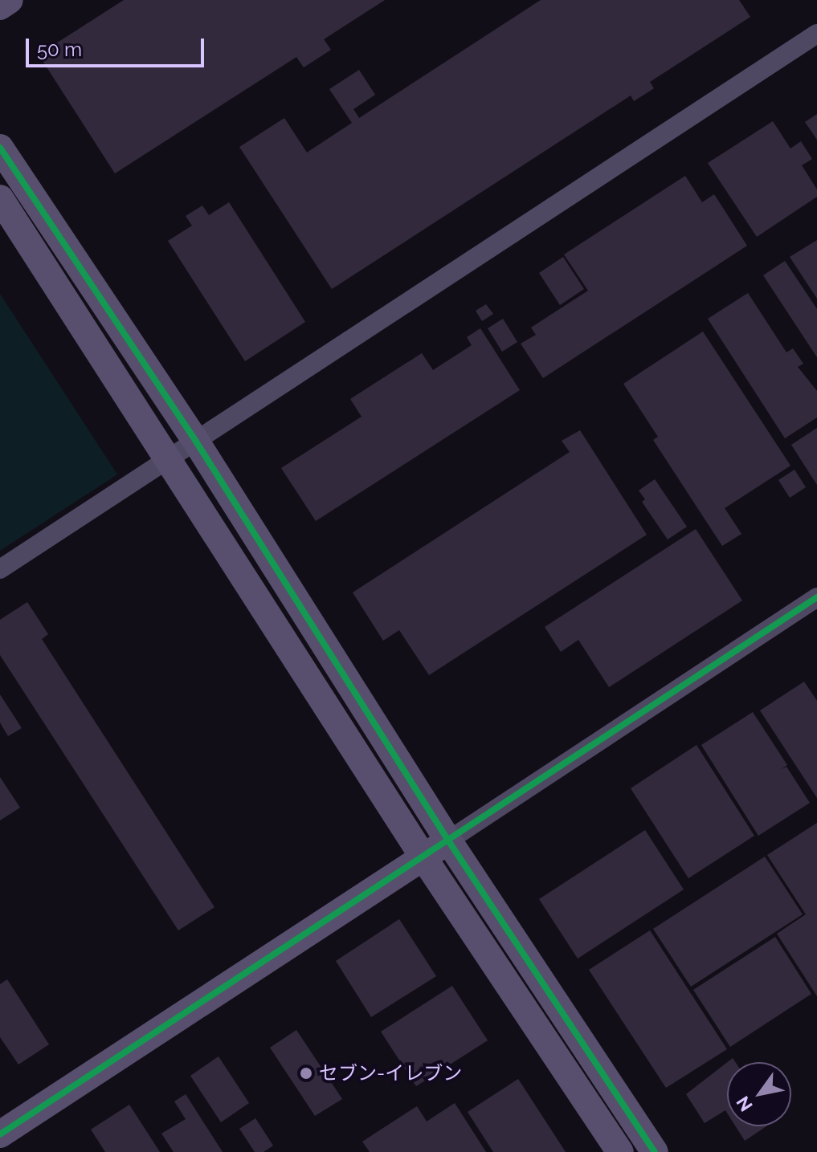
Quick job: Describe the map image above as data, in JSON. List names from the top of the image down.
{
  "places": ["セブン-イレブン"],
  "scale_bar": "50 m",
  "north": "bottom left"
}
